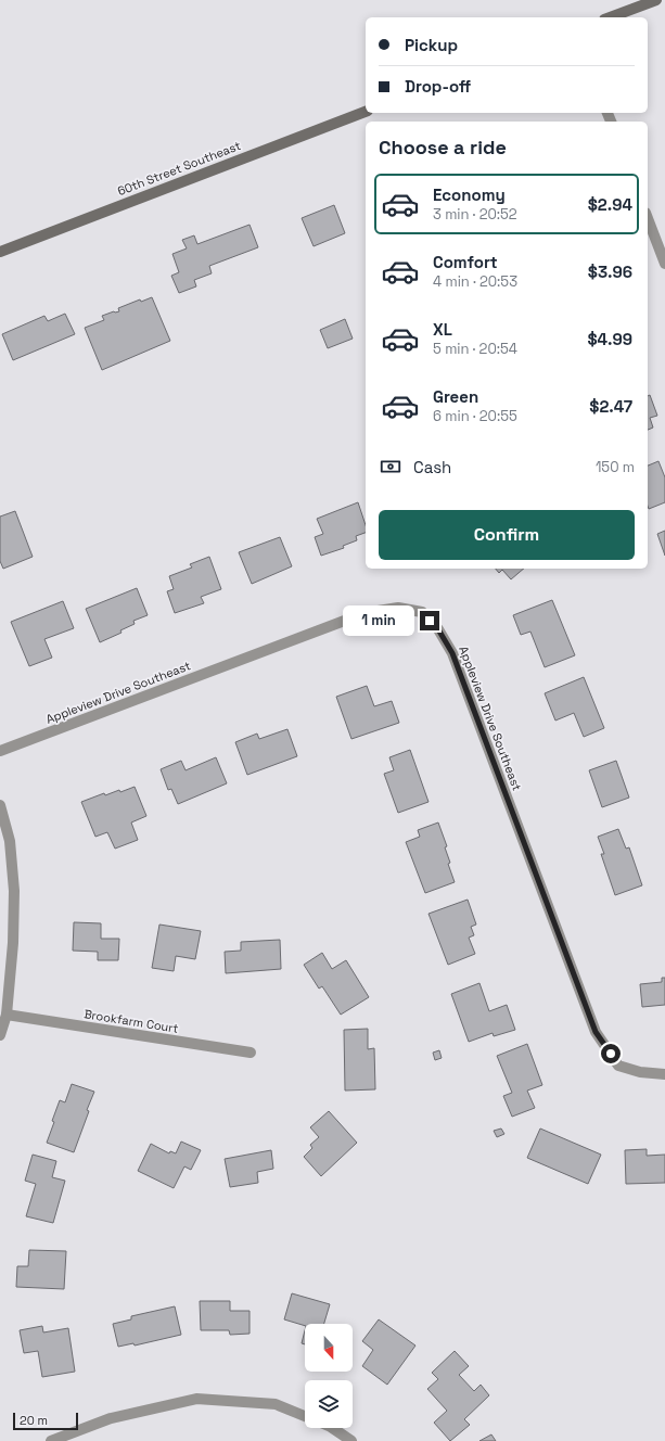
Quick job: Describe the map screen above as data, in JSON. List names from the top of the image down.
{
  "streets": {
    "main road": ["60th Street Southeast"],
    "street": ["Appleview Drive Southeast", "Brookfarm Court"]
  },
  "scale_bar": "20 m",
  "north": "bottom",
  "page": {
    "banner": ["Pickup", "Drop-off"],
    "heading": "Choose a ride",
    "list": [
      {
        "name": "Economy",
        "note": "3 min · 20:52",
        "value": "$2.94"
      },
      {
        "name": "Comfort",
        "note": "4 min · 20:53",
        "value": "$3.96"
      },
      {
        "name": "XL",
        "note": "5 min · 20:54",
        "value": "$4.99"
      },
      {
        "name": "Green",
        "note": "6 min · 20:55",
        "value": "$2.47"
      }
    ],
    "pay": ["Cash", "150 m"],
    "buttons": "Confirm",
    "bubble": "1 min",
    "scale": "20 m"
  }
}
